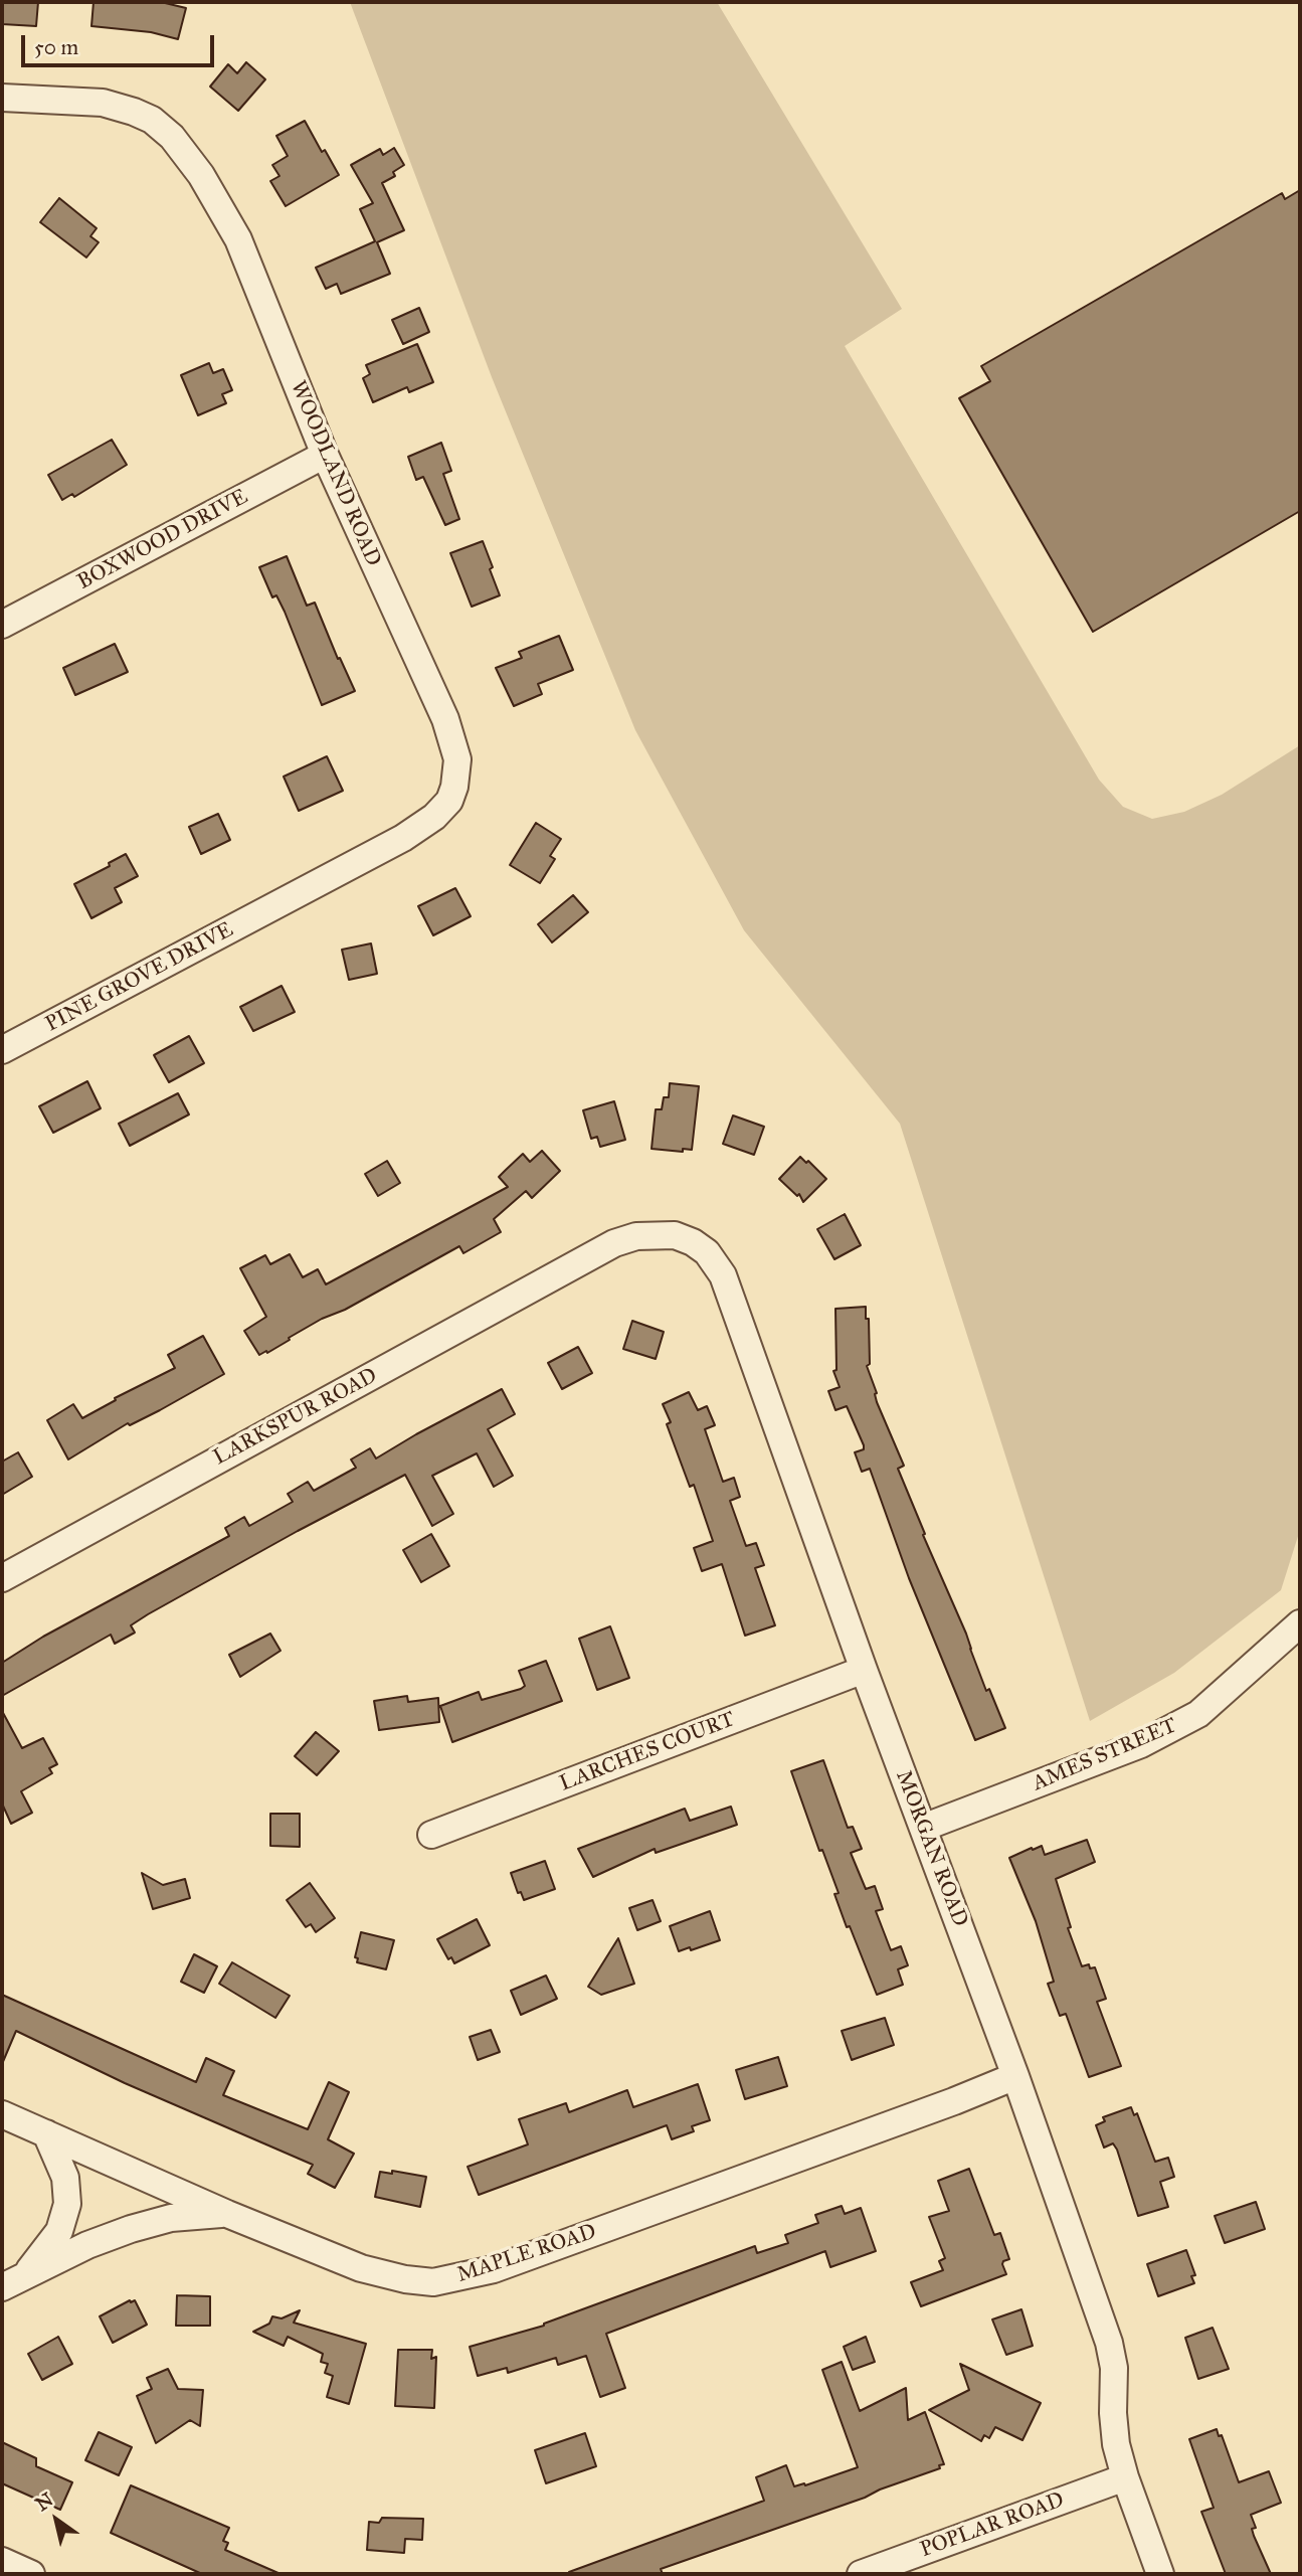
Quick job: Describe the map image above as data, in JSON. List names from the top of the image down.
{
  "streets": {
    "street": [
      "WOODLAND ROAD",
      "BOXWOOD DRIVE",
      "PINE GROVE DRIVE",
      "LARKSPUR ROAD",
      "LARCHES COURT",
      "AMES STREET",
      "MORGAN ROAD",
      "MAPLE ROAD",
      "POPLAR ROAD"
    ]
  },
  "crossings": [
    ["WOODLAND ROAD", "BOXWOOD DRIVE"],
    ["WOODLAND ROAD", "PINE GROVE DRIVE"],
    ["LARKSPUR ROAD", "MORGAN ROAD"],
    ["LARCHES COURT", "MORGAN ROAD"],
    ["AMES STREET", "MORGAN ROAD"],
    ["MORGAN ROAD", "MAPLE ROAD"],
    ["MORGAN ROAD", "POPLAR ROAD"]
  ],
  "scale_bar": "50 m",
  "north": "top left"
}
